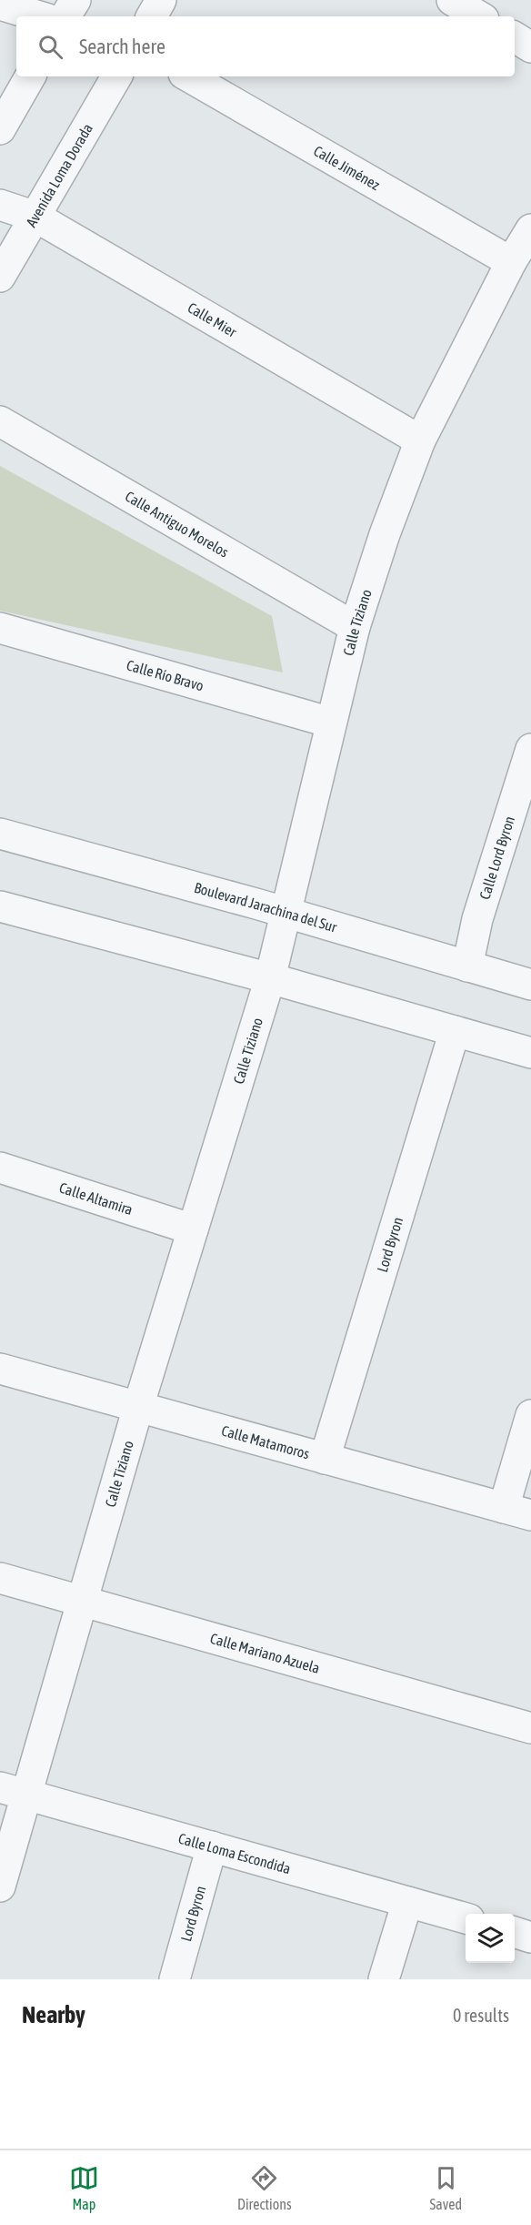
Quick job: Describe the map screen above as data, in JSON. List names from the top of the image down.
{
  "streets": {
    "street": [
      "Calle Jiménez",
      "Avenida Loma Dorada",
      "Calle Mier",
      "Calle Antiguo Morelos",
      "Calle Tiziano",
      "Calle Río Bravo",
      "Calle Lord Byron",
      "Boulevard Jarachina del Sur",
      "Calle Altamira",
      "Lord Byron",
      "Calle Matamoros",
      "Calle Mariano Azuela",
      "Calle Loma Escondida"
    ]
  },
  "crossings": [
    ["Calle Jiménez", "Calle Tiziano"],
    ["Avenida Loma Dorada", "Calle Mier"],
    ["Calle Mier", "Calle Tiziano"],
    ["Calle Antiguo Morelos", "Calle Tiziano"],
    ["Calle Tiziano", "Calle Río Bravo"],
    ["Calle Tiziano", "Boulevard Jarachina del Sur"],
    ["Calle Tiziano", "Calle Altamira"],
    ["Calle Tiziano", "Calle Matamoros"],
    ["Calle Tiziano", "Calle Mariano Azuela"],
    ["Calle Tiziano", "Calle Loma Escondida"],
    ["Calle Lord Byron", "Boulevard Jarachina del Sur"],
    ["Lord Byron", "Calle Matamoros"],
    ["Lord Byron", "Calle Loma Escondida"]
  ],
  "page": {
    "search": "Search here",
    "heading": ["Nearby", "0 results"],
    "nav": ["Map", "Directions", "Saved"]
  }
}
